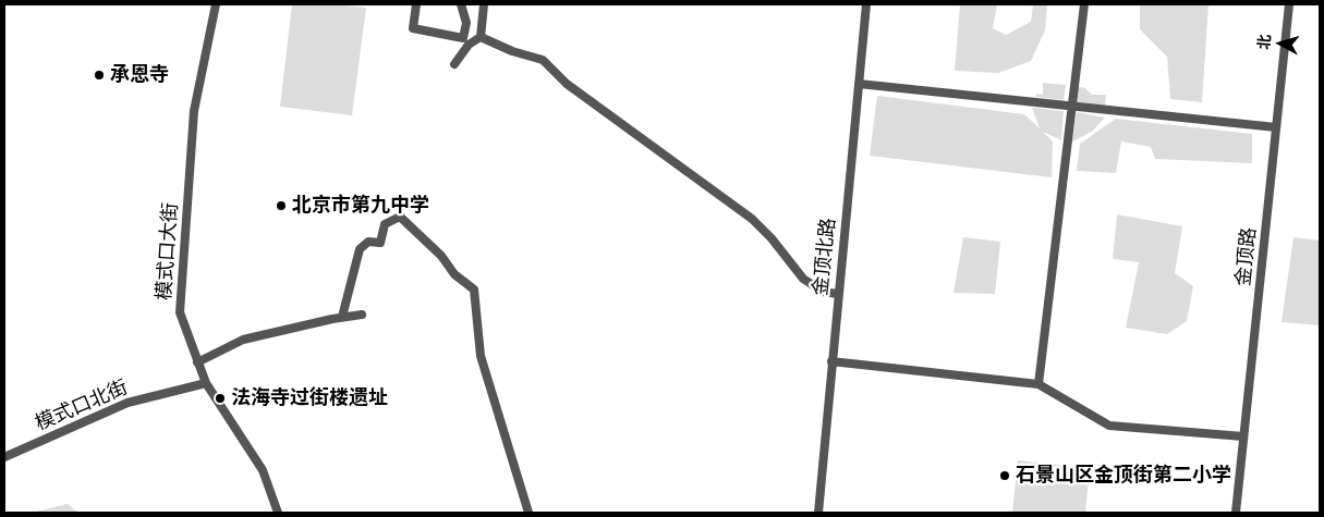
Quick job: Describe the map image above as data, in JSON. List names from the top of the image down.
{
  "streets": {
    "street": [
      "模式口大街",
      "金顶北路",
      "金顶路",
      "模式口北街"
    ]
  },
  "crossings": [
    ["模式口大街", "模式口北街"]
  ],
  "places": [
    "承恩寺",
    "北京市第九中学",
    "法海寺过街楼遗址",
    "石景山区金顶街第二小学"
  ],
  "north": "left"
}
